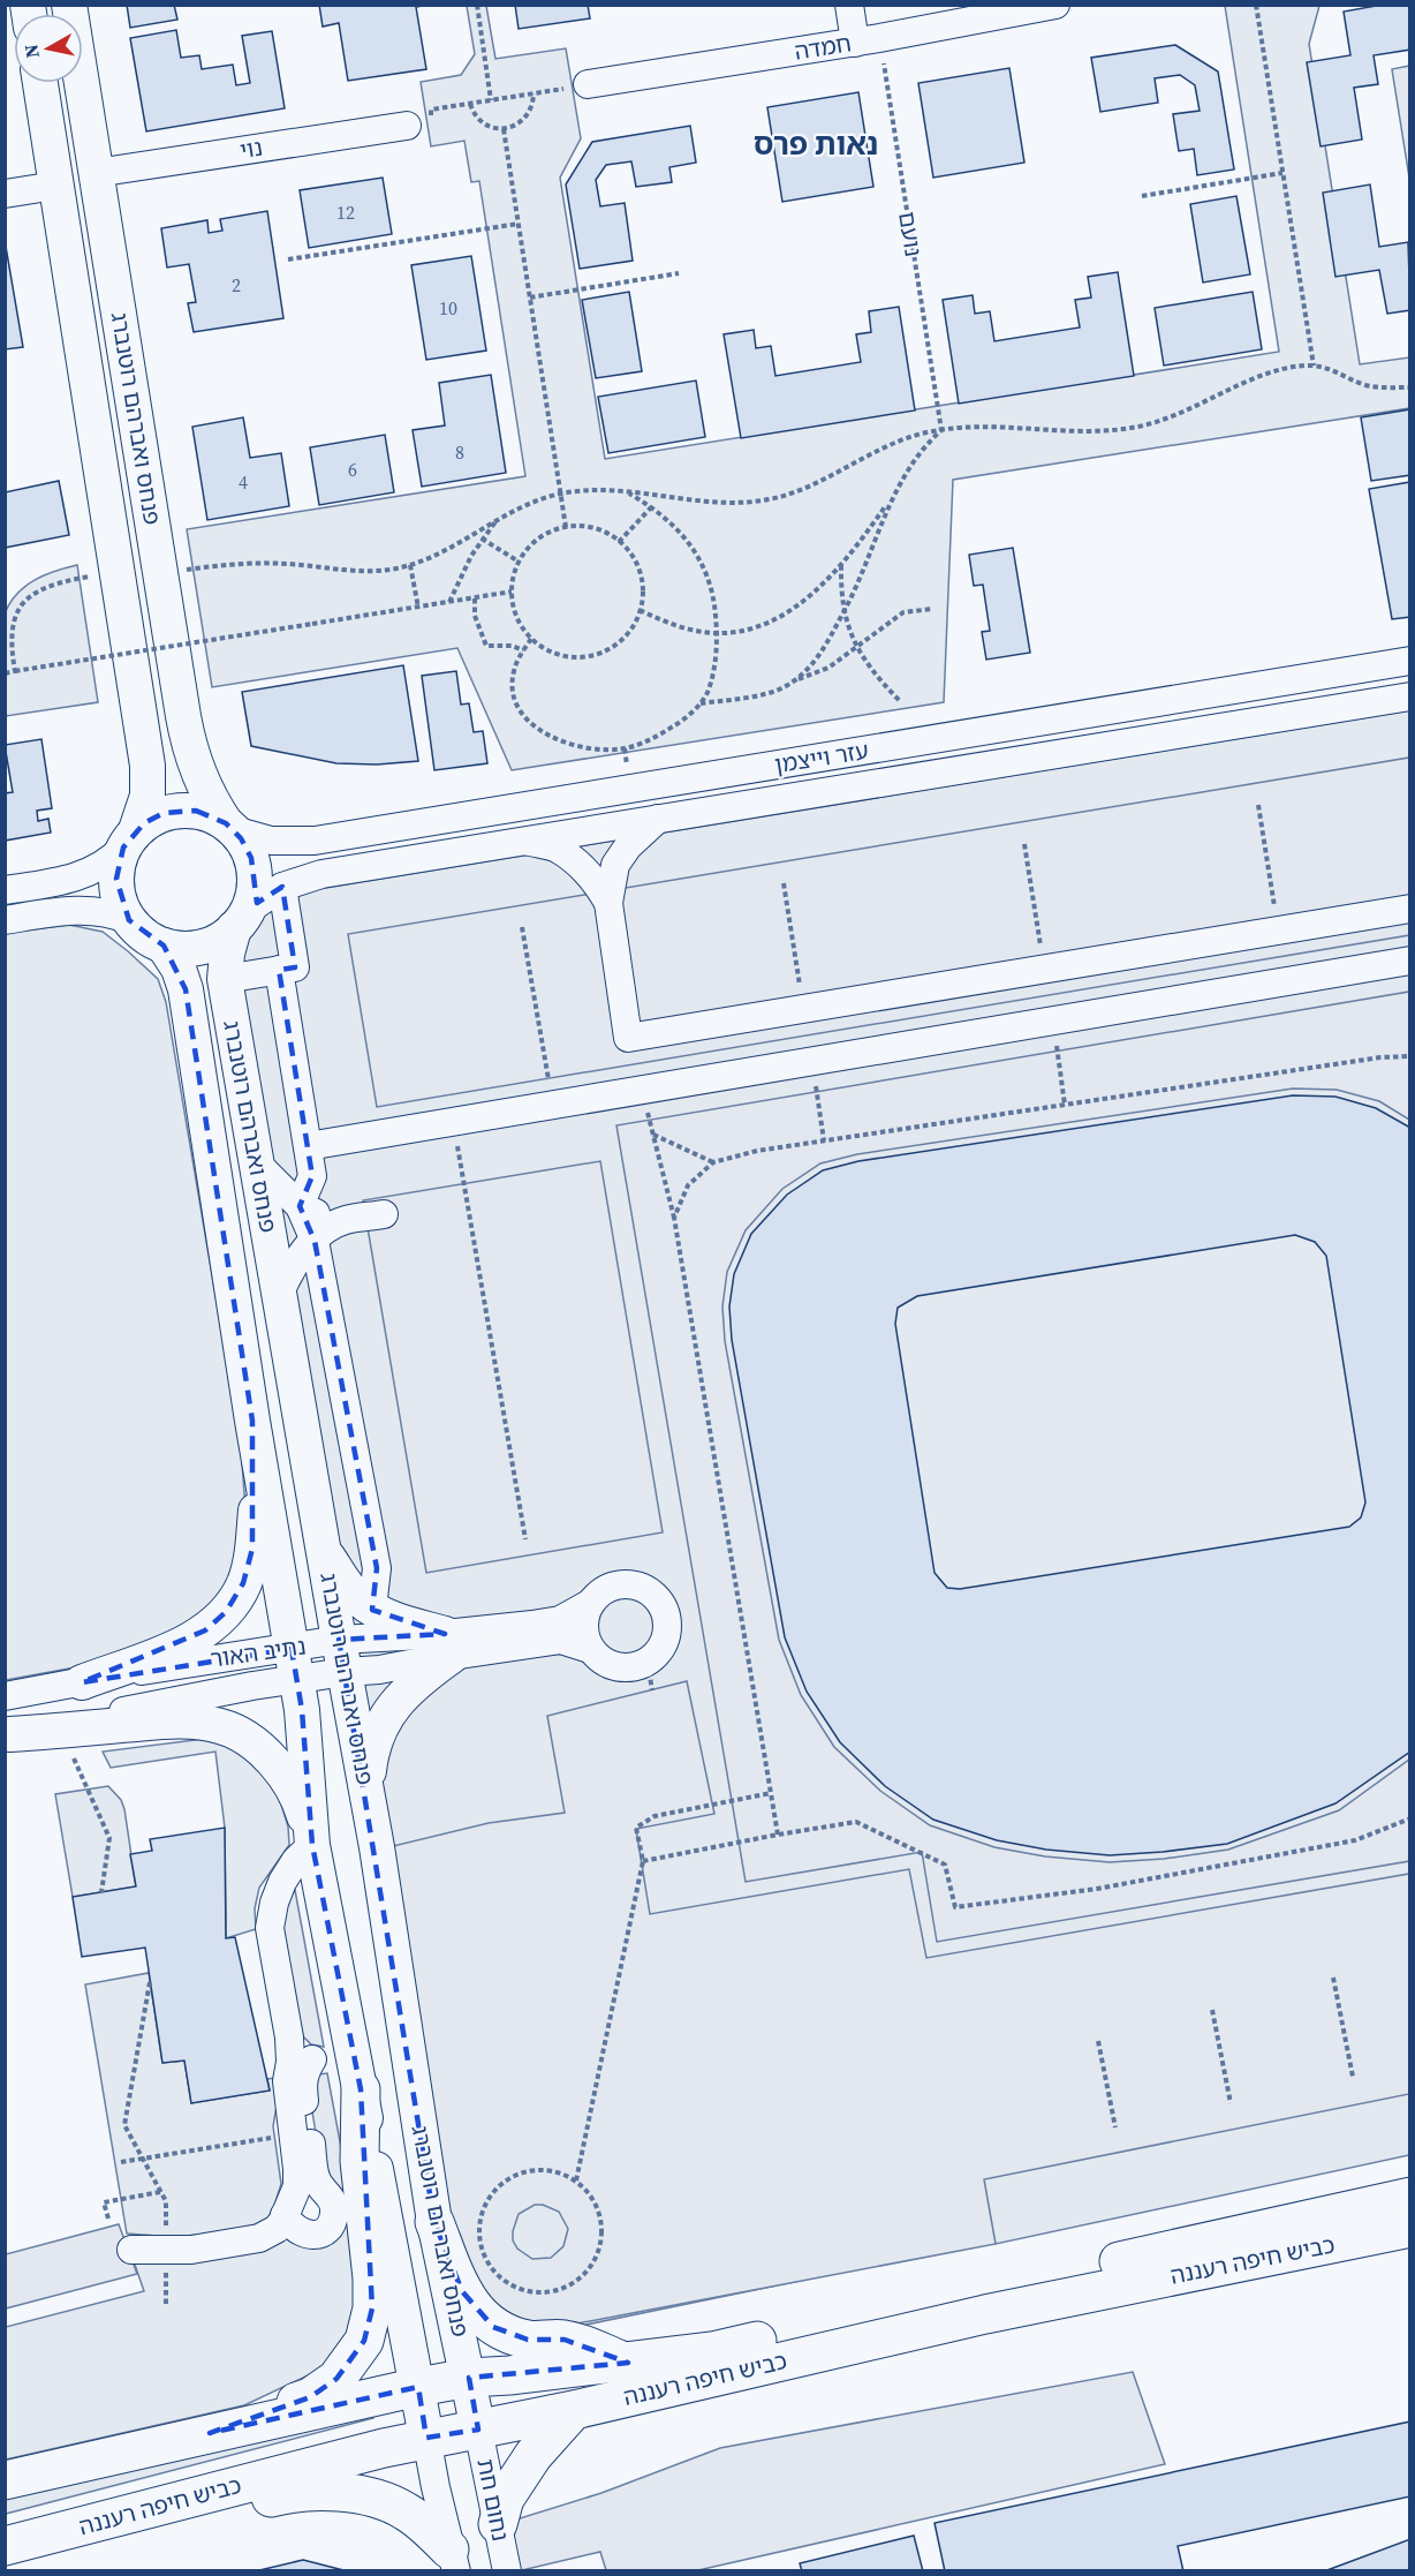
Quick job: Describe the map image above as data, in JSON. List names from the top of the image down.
{
  "streets": {
    "highway": ["כביש חיפה רעננה"],
    "main road": ["פנחס ואברהם רוטנברג"],
    "street": [
      "חמדה",
      "נוי",
      "עזר וייצמן",
      "נתיב האור",
      "נחום חת"
    ],
    "path": ["נועם"]
  },
  "crossings": [
    ["חמדה", "נועם"],
    ["נוי", "פנחס ואברהם רוטנברג"],
    ["פנחס ואברהם רוטנברג", "עזר וייצמן"],
    ["פנחס ואברהם רוטנברג", "נתיב האור"],
    ["פנחס ואברהם רוטנברג", "כביש חיפה רעננה"],
    ["פנחס ואברהם רוטנברג", "נחום חת"],
    ["כביש חיפה רעננה", "נחום חת"]
  ],
  "districts": ["נאות פרס"],
  "house_numbers": [
    "12",
    "2",
    "10",
    "8",
    "6",
    "4"
  ],
  "north": "left"
}
